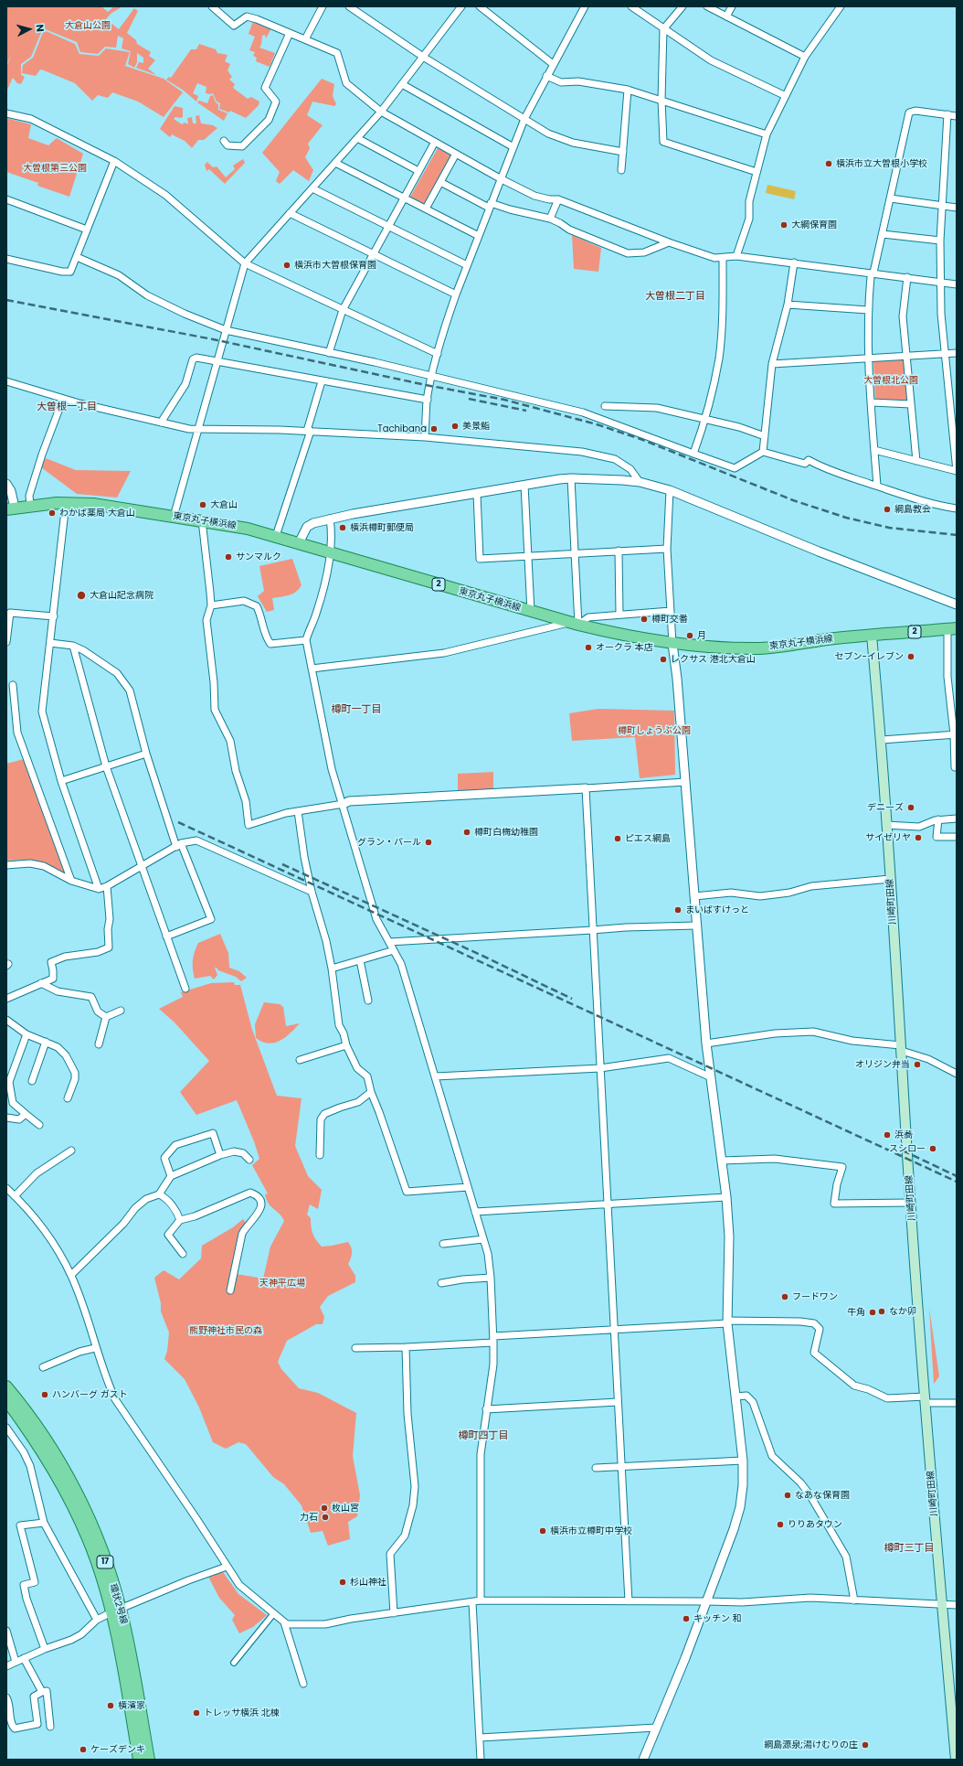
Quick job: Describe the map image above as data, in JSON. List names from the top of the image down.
{
  "streets": {
    "main road": [
      "東京丸子横浜線",
      "2",
      "川崎町田線",
      "17",
      "環状2号線"
    ]
  },
  "crossings": [
    ["東京丸子横浜線", "川崎町田線"]
  ],
  "districts": [
    "大曽根二丁目",
    "大曽根一丁目",
    "樽町一丁目",
    "樽町四丁目",
    "樽町三丁目"
  ],
  "parks": [
    "大倉山公園",
    "大曽根第三公園",
    "大曽根北公園",
    "樽町しょうぶ公園",
    "天神平広場",
    "熊野神社市民の森"
  ],
  "places": [
    "横浜市立大曽根小学校",
    "大綱保育園",
    "横浜市大曽根保育園",
    "美景鮨",
    "Tachibana",
    "大倉山",
    "綱島教会",
    "わかば薬局 大倉山",
    "横浜樽町郵便局",
    "サンマルク",
    "大倉山記念病院",
    "樽町交番",
    "月",
    "オークラ 本店",
    "セブン-イレブン",
    "レクサス 港北大倉山",
    "デニーズ",
    "樽町白梅幼稚園",
    "サイゼリヤ",
    "ピエス綱島",
    "グラン・パール",
    "まいばすけっと",
    "オリジン弁当",
    "浜蕎",
    "スシロー",
    "フードワン",
    "なか卯",
    "牛角",
    "ハンバーグ ガスト",
    "なあな保育園",
    "枚山宮",
    "力石",
    "りりあタウン",
    "横浜市立樽町中学校",
    "杉山神社",
    "キッチン 和",
    "横濱家",
    "トレッサ横浜 北棟",
    "綱島源泉;湯けむりの庄",
    "ケーズデンキ"
  ],
  "north": "right"
}
